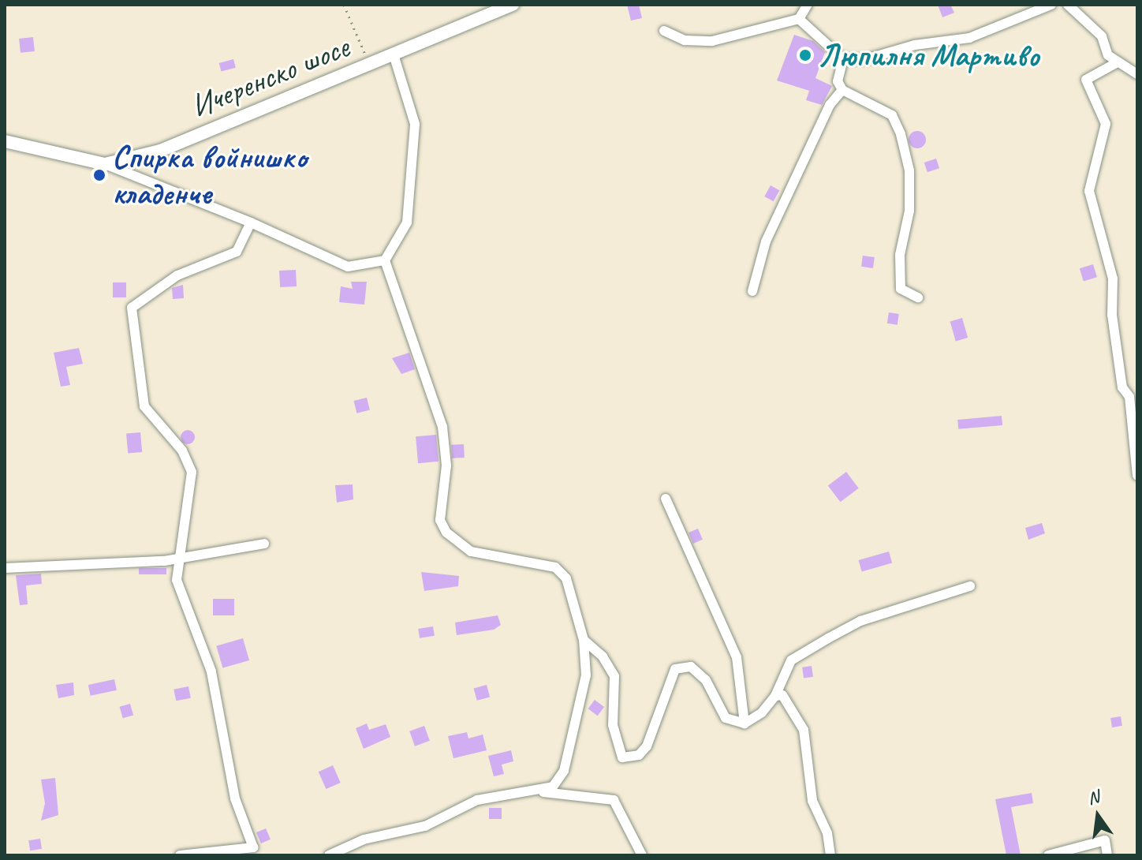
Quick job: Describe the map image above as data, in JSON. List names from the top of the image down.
{
  "streets": {
    "street": ["Ичеренско шосе"]
  },
  "places": ["Люпилня Мартиво", "Спирка войнишко кладенче"],
  "north": "top"
}
